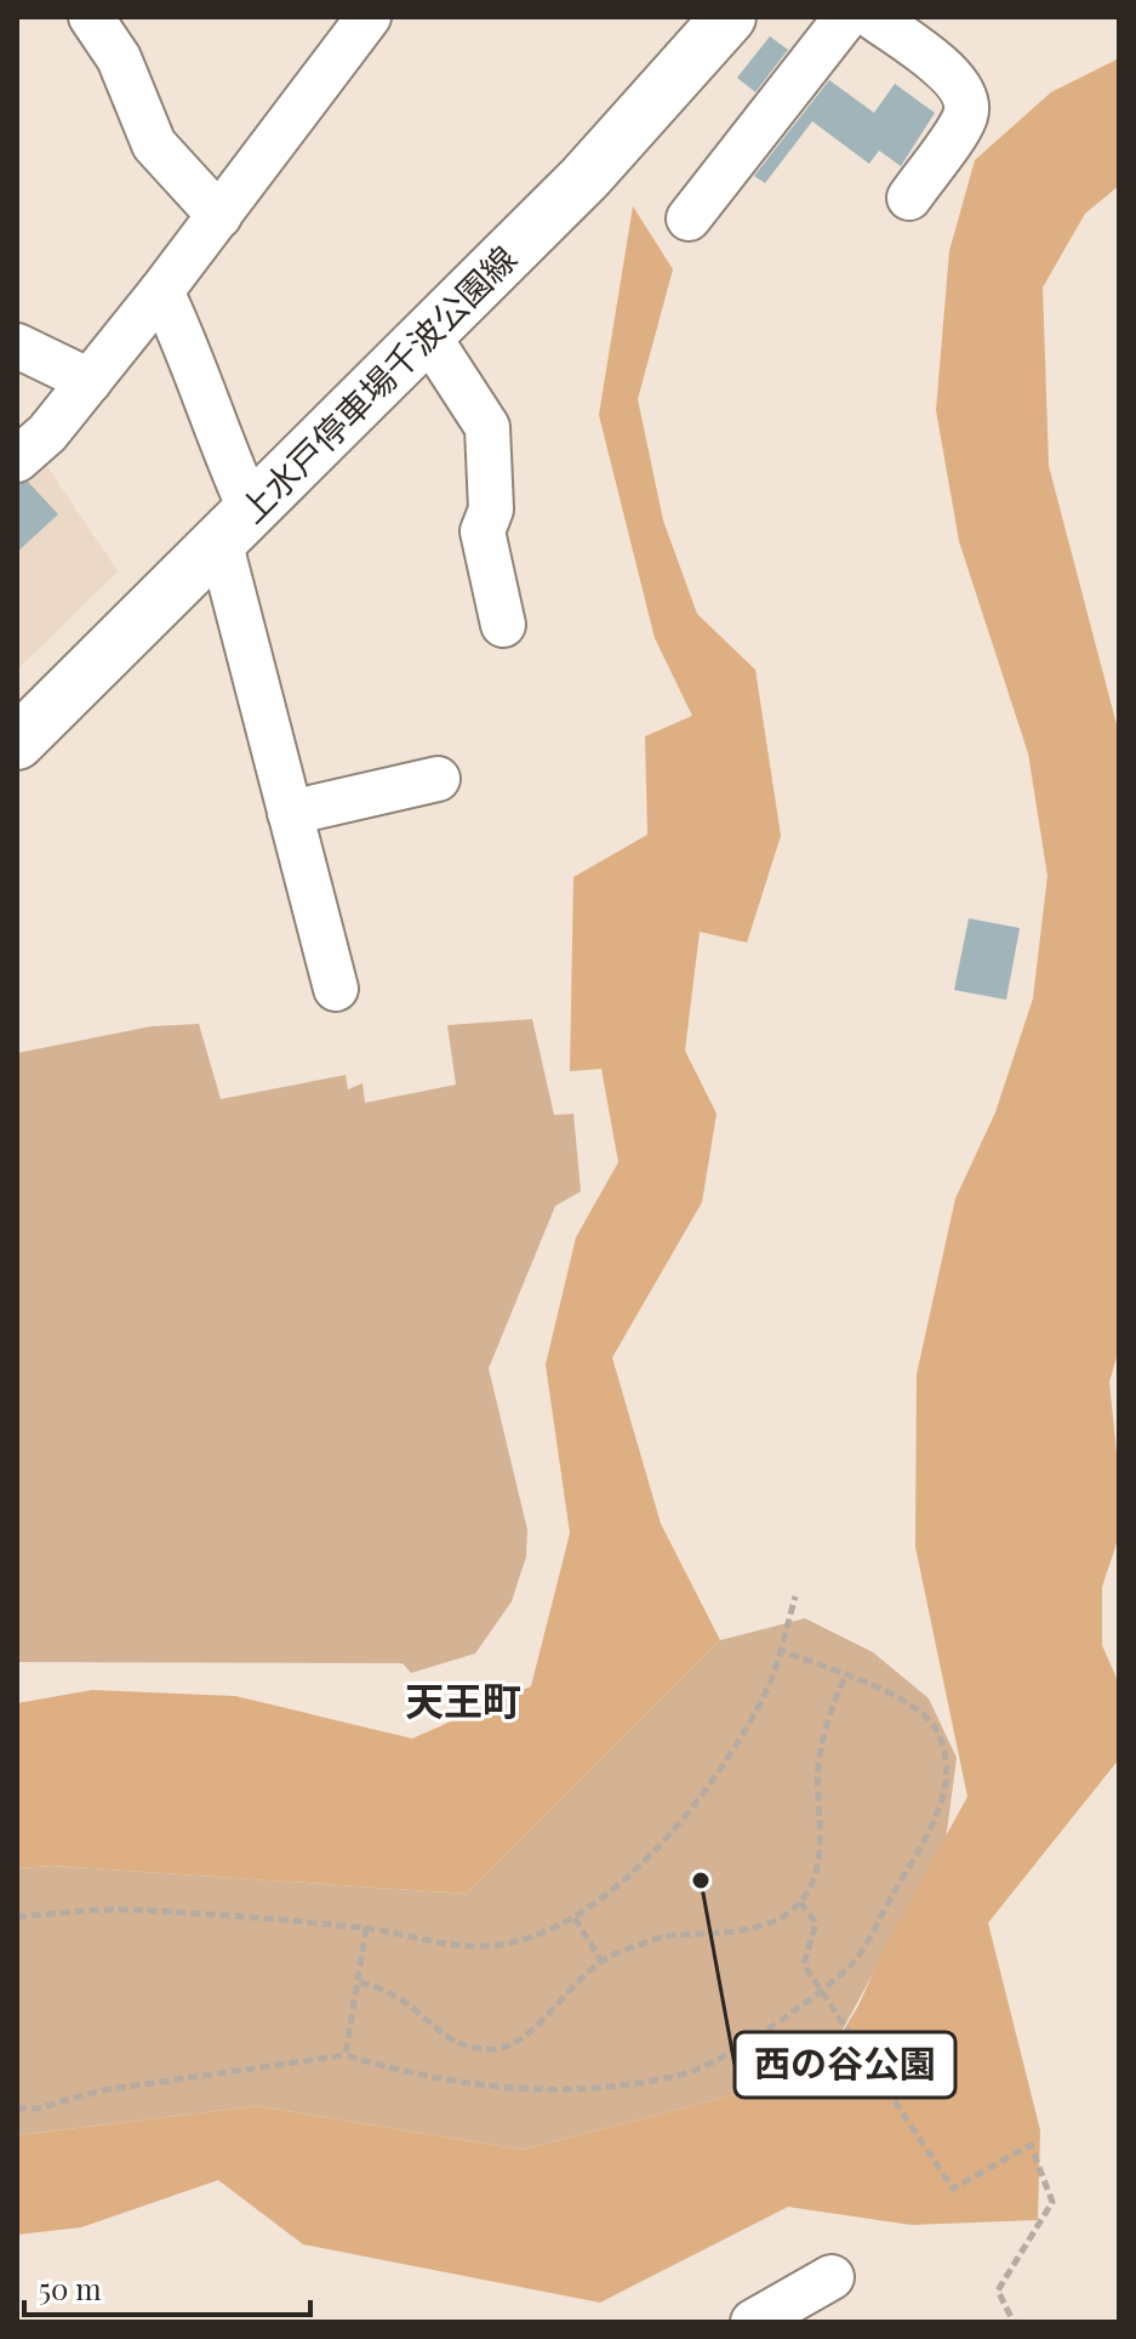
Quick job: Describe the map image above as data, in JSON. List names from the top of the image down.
{
  "streets": {
    "main road": ["上水戸停車場千波公園線"]
  },
  "districts": ["天王町"],
  "places": ["西の谷公園"],
  "scale_bar": "50 m"
}
